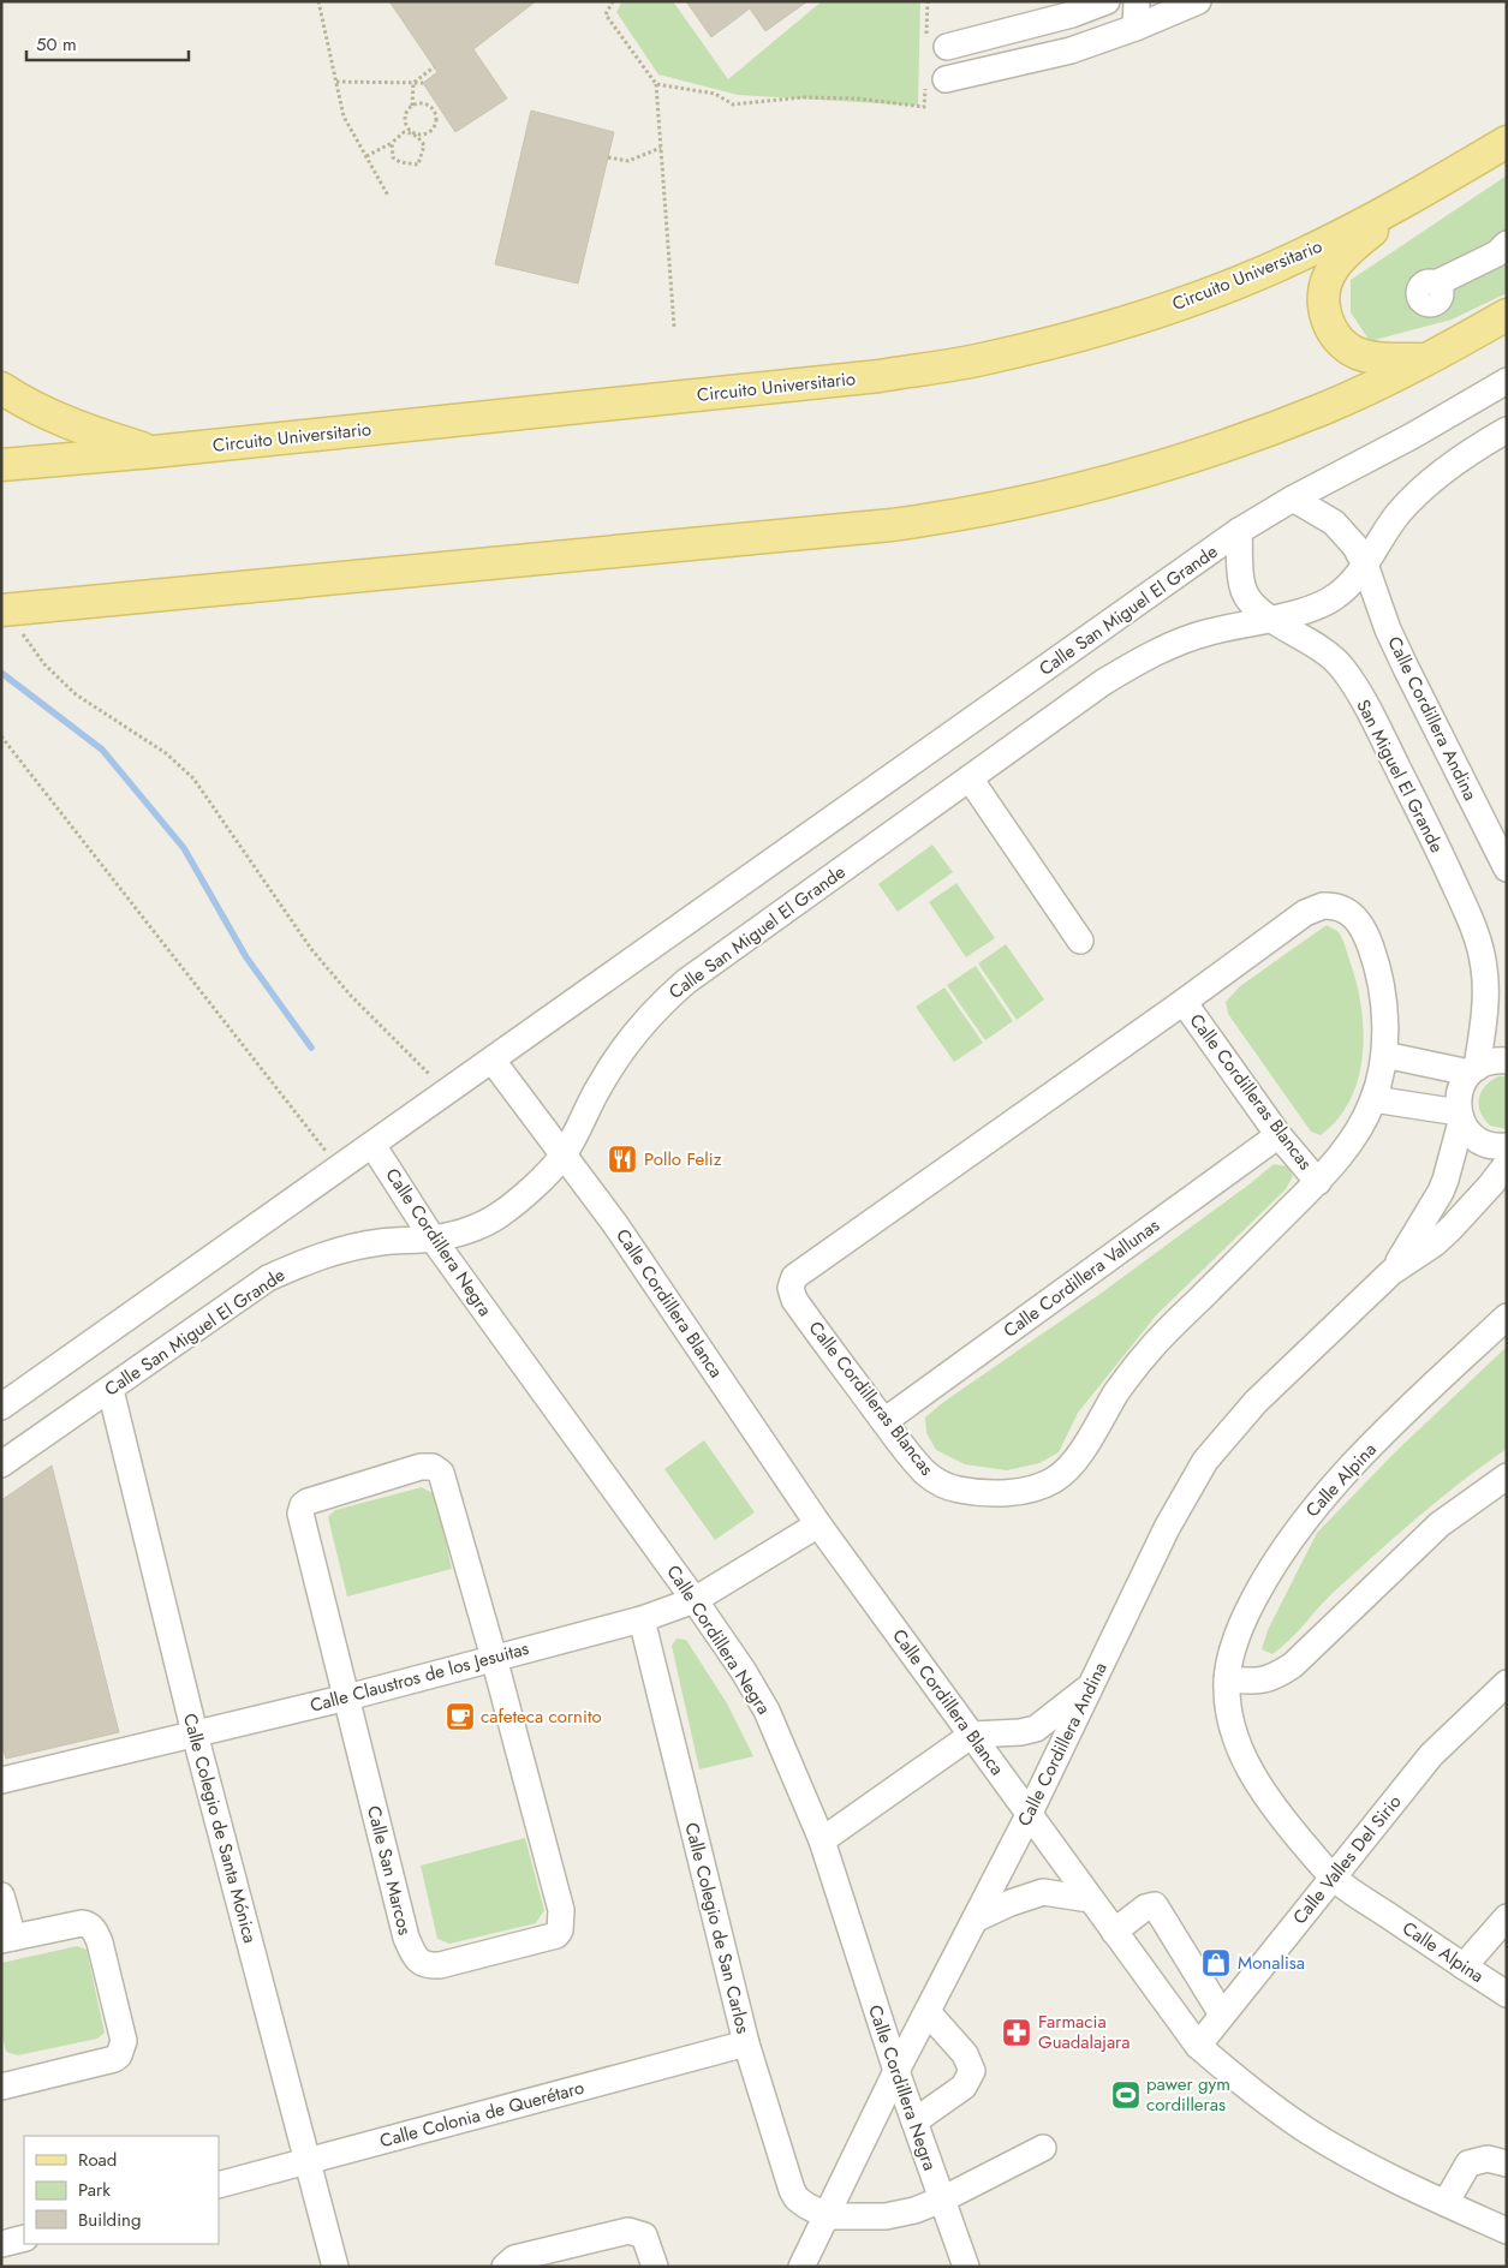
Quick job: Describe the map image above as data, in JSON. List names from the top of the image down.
{
  "streets": {
    "main road": ["Circuito Universitario"],
    "street": [
      "Calle San Miguel El Grande",
      "Calle Cordillera Andina",
      "San Miguel El Grande",
      "Calle Cordilleras Blancas",
      "Calle Cordillera Negra",
      "Calle Cordillera Vallunas",
      "Calle Cordillera Blanca",
      "Calle Alpina",
      "Calle Claustros de los Jesuitas",
      "Calle Colegio de Santa Mónica",
      "Calle Valles Del Sirio",
      "Calle San Marcos",
      "Calle Colegio de San Carlos",
      "Calle Colonia de Querétaro"
    ]
  },
  "crossings": [
    ["Calle San Miguel El Grande", "Calle Cordillera Andina"],
    ["Calle San Miguel El Grande", "San Miguel El Grande"],
    ["Calle San Miguel El Grande", "Calle Cordillera Negra"],
    ["Calle San Miguel El Grande", "Calle Cordillera Blanca"],
    ["Calle San Miguel El Grande", "Calle Colegio de Santa Mónica"],
    ["Calle Cordillera Andina", "San Miguel El Grande"],
    ["Calle Cordillera Andina", "Calle Cordillera Negra"],
    ["Calle Cordillera Andina", "Calle Cordillera Blanca"],
    ["Calle Cordillera Andina", "Calle Colegio de San Carlos"],
    ["Calle Cordilleras Blancas", "Calle Cordillera Vallunas"],
    ["Calle Cordillera Negra", "Calle Claustros de los Jesuitas"],
    ["Calle Cordillera Blanca", "Calle Claustros de los Jesuitas"],
    ["Calle Cordillera Blanca", "Calle Valles Del Sirio"],
    ["Calle Alpina", "Calle Valles Del Sirio"],
    ["Calle Claustros de los Jesuitas", "Calle Colegio de Santa Mónica"],
    ["Calle Claustros de los Jesuitas", "Calle San Marcos"],
    ["Calle Claustros de los Jesuitas", "Calle Colegio de San Carlos"],
    ["Calle Colegio de Santa Mónica", "Calle Colonia de Querétaro"],
    ["Calle Colegio de San Carlos", "Calle Colonia de Querétaro"]
  ],
  "places": {
    "restaurant": ["Pollo Feliz"],
    "cafe": ["cafeteca cornito"],
    "shop": ["Monalisa"],
    "pharmacy": ["Farmacia Guadalajara"],
    "sports": ["pawer gym cordilleras"]
  },
  "legend": ["Road", "Park", "Building"],
  "scale_bar": "50 m"
}
